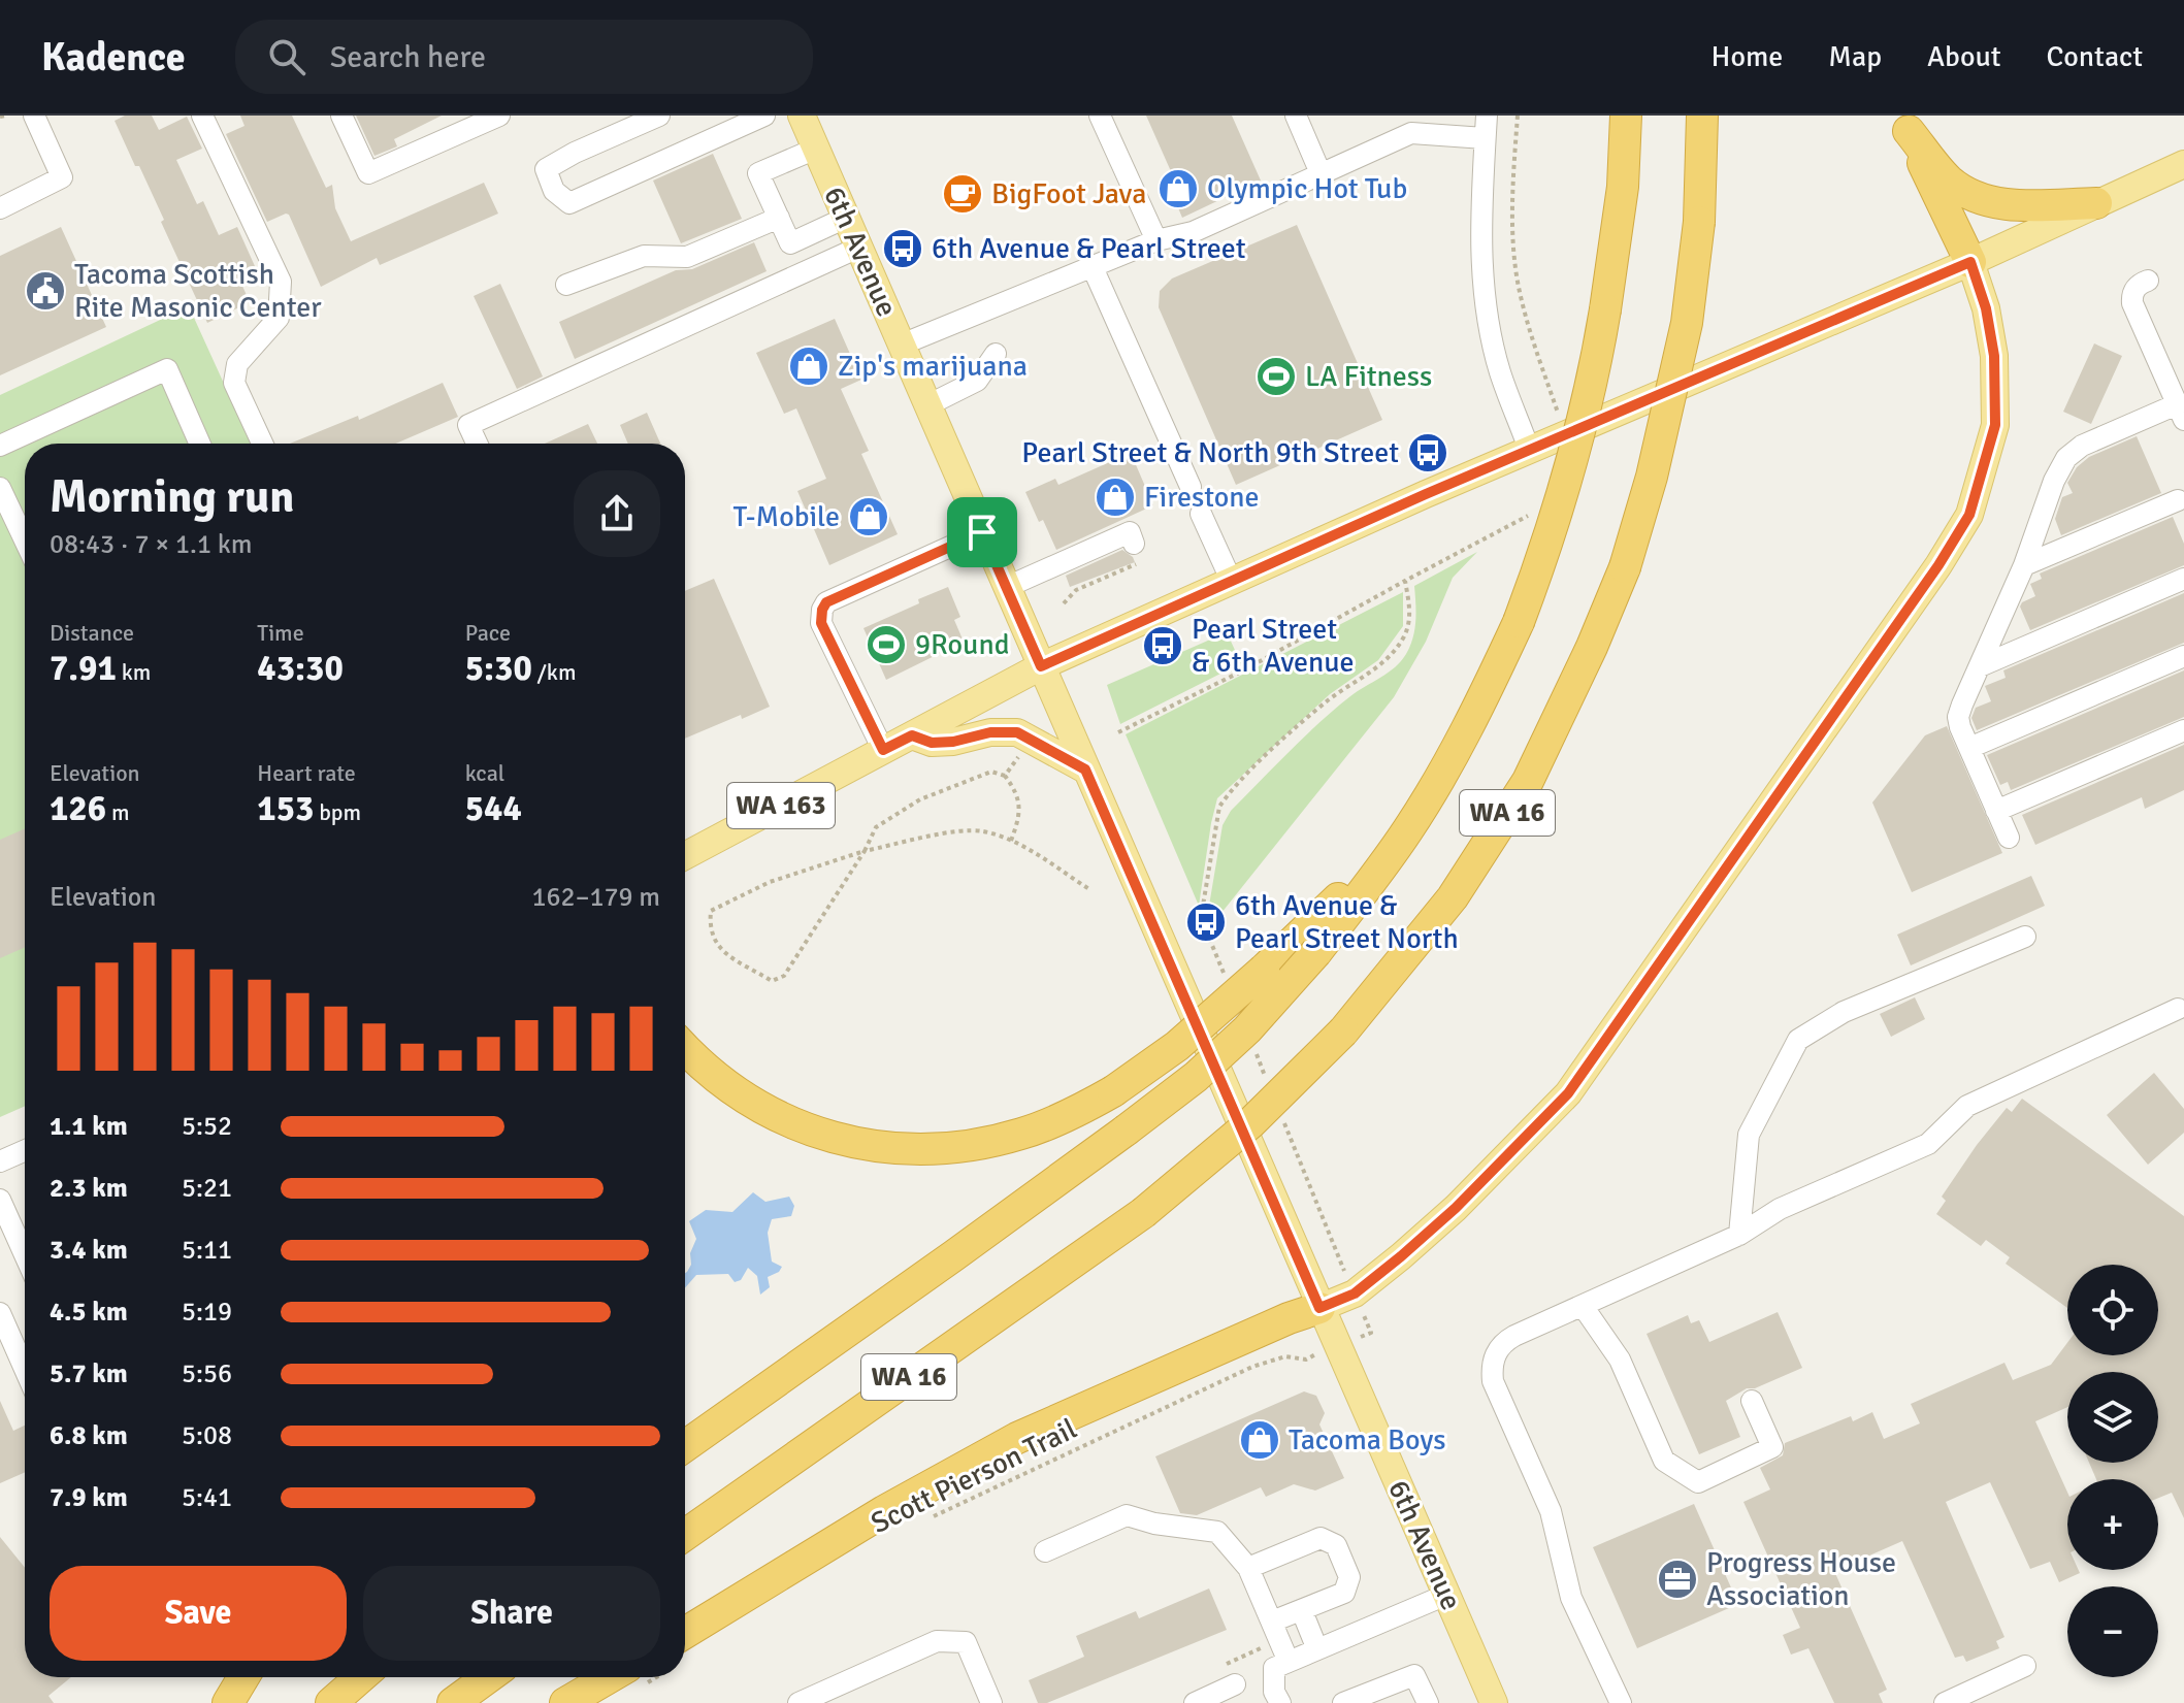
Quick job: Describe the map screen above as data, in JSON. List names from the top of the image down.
{
  "streets": {
    "highway": ["WA 16"],
    "main road": ["6th Avenue", "WA 163"],
    "path": ["Scott Pierson Trail"]
  },
  "crossings": [
    ["6th Avenue", "WA 163"]
  ],
  "places": {
    "shop": [
      "Olympic Hot Tub",
      "Zip's marijuana",
      "Firestone",
      "T-Mobile",
      "Tacoma Boys"
    ],
    "cafe": ["BigFoot Java"],
    "bus stop": [
      "6th Avenue & Pearl Street",
      "Pearl Street & North 9th Street",
      "Pearl Street & 6th Avenue",
      "6th Avenue & Pearl Street North"
    ],
    "public building": ["Tacoma Scottish Rite Masonic Center"],
    "sports": ["LA Fitness", "9Round"],
    "office": ["Progress House Association"]
  },
  "page": {
    "header": "Kadence",
    "search": "Search here",
    "nav": [
      "Home",
      "Map",
      "About",
      "Contact"
    ],
    "heading": ["Morning run", "08:43 · 7 × 1.1 km"],
    "stats": [
      ["Distance", "7.91 km"],
      ["Time", "43:30"],
      ["Pace", "5:30 /km"],
      ["Elevation", "126 m"],
      ["Heart rate", "153 bpm"],
      ["kcal", "544"]
    ],
    "chart": ["Elevation", "162–179 m"],
    "list": [
      {
        "name": "1.1 km",
        "note": "5:52"
      },
      {
        "name": "2.3 km",
        "note": "5:21"
      },
      {
        "name": "3.4 km",
        "note": "5:11"
      },
      {
        "name": "4.5 km",
        "note": "5:19"
      },
      {
        "name": "5.7 km",
        "note": "5:56"
      },
      {
        "name": "6.8 km",
        "note": "5:08"
      },
      {
        "name": "7.9 km",
        "note": "5:41"
      }
    ],
    "map_buttons": ["+", "−"],
    "buttons": ["Save", "Share"]
  }
}
